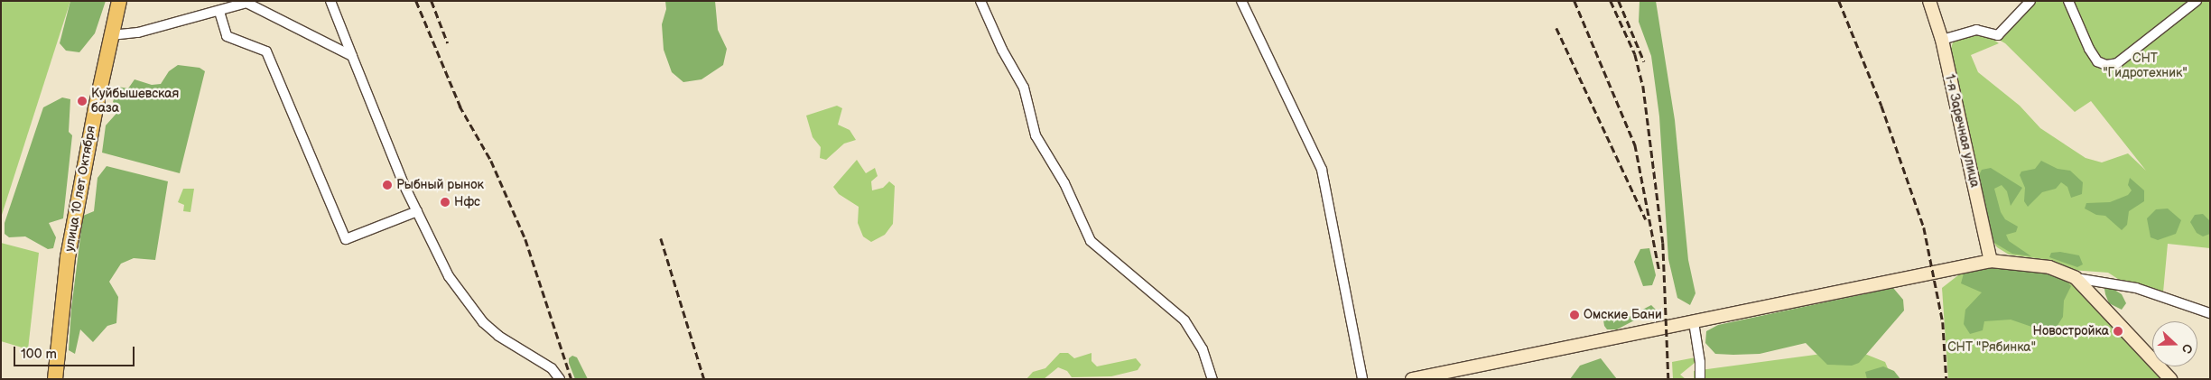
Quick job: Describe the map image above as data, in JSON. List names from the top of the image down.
{
  "streets": {
    "main road": ["улица 10 лет Октября"],
    "street": ["1-я Заречная улица"]
  },
  "parks": ["СНТ \"Гидротехник\"", "СНТ \"Рябинка\""],
  "places": [
    "Куйбышевская база",
    "Рыбный рынок",
    "Нфс",
    "Омские Бани",
    "Новостройка"
  ],
  "scale_bar": "100 m",
  "north": "right"
}
